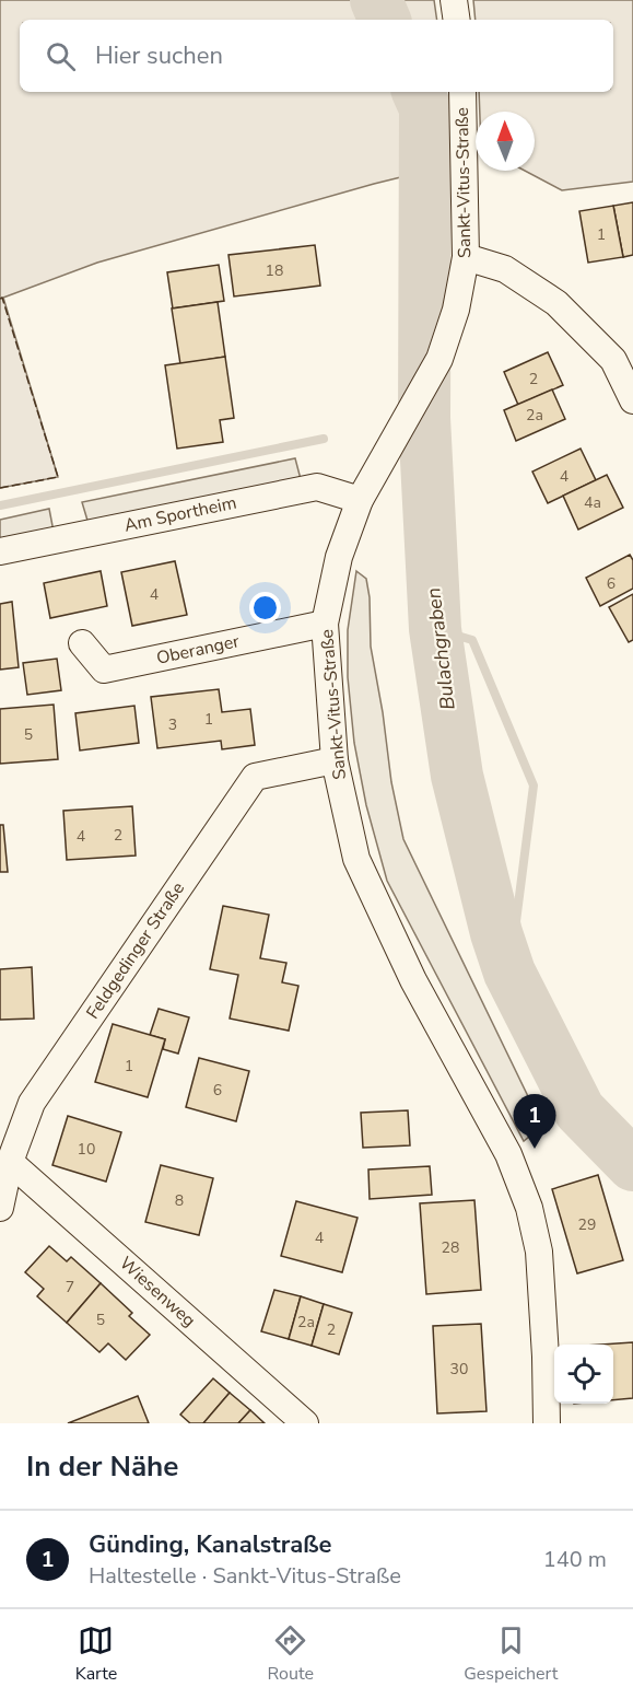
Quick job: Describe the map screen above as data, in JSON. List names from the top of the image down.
{
  "streets": {
    "street": [
      "Sankt-Vitus-Straße",
      "Am Sportheim",
      "Oberanger",
      "Feldgedinger Straße",
      "Wiesenweg"
    ]
  },
  "crossings": [
    ["Sankt-Vitus-Straße", "Am Sportheim"],
    ["Sankt-Vitus-Straße", "Oberanger"],
    ["Sankt-Vitus-Straße", "Feldgedinger Straße"],
    ["Feldgedinger Straße", "Wiesenweg"]
  ],
  "water": ["Bulachgraben"],
  "house_numbers": [
    "1",
    "18",
    "2",
    "2a",
    "4",
    "4a",
    "6",
    "4",
    "1",
    "3",
    "5",
    "2",
    "4",
    "1",
    "6",
    "10",
    "8",
    "29",
    "4",
    "28",
    "7",
    "5",
    "2a",
    "2",
    "30"
  ],
  "north": "top",
  "page": {
    "search": "Hier suchen",
    "pins": "1",
    "heading": "In der Nähe",
    "list": [
      {
        "mark": "1",
        "name": "Günding, Kanalstraße",
        "note": "Haltestelle · Sankt-Vitus-Straße",
        "value": "140 m"
      }
    ],
    "nav": ["Karte", "Route", "Gespeichert"]
  }
}
